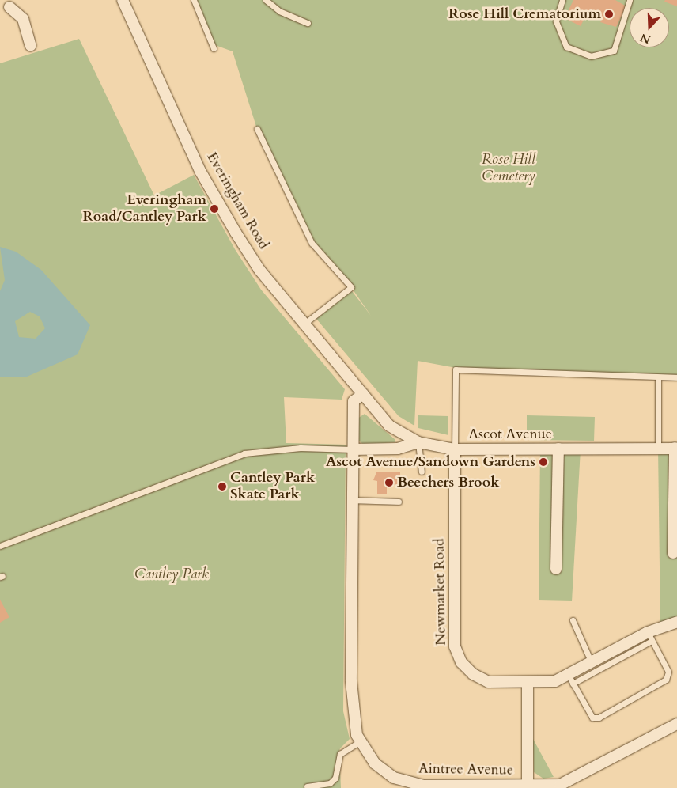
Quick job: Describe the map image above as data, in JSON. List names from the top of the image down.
{
  "streets": {
    "street": [
      "Everingham Road",
      "Ascot Avenue",
      "Newmarket Road",
      "Aintree Avenue"
    ]
  },
  "crossings": [
    ["Everingham Road", "Ascot Avenue"],
    ["Everingham Road", "Aintree Avenue"],
    ["Ascot Avenue", "Newmarket Road"],
    ["Ascot Avenue", "Aintree Avenue"]
  ],
  "parks": ["Rose Hill Cemetery", "Cantley Park"],
  "places": [
    "Rose Hill Crematorium",
    "Everingham Road/Cantley Park",
    "Ascot Avenue/Sandown Gardens",
    "Beechers Brook",
    "Cantley Park Skate Park"
  ],
  "north": "bottom"
}
